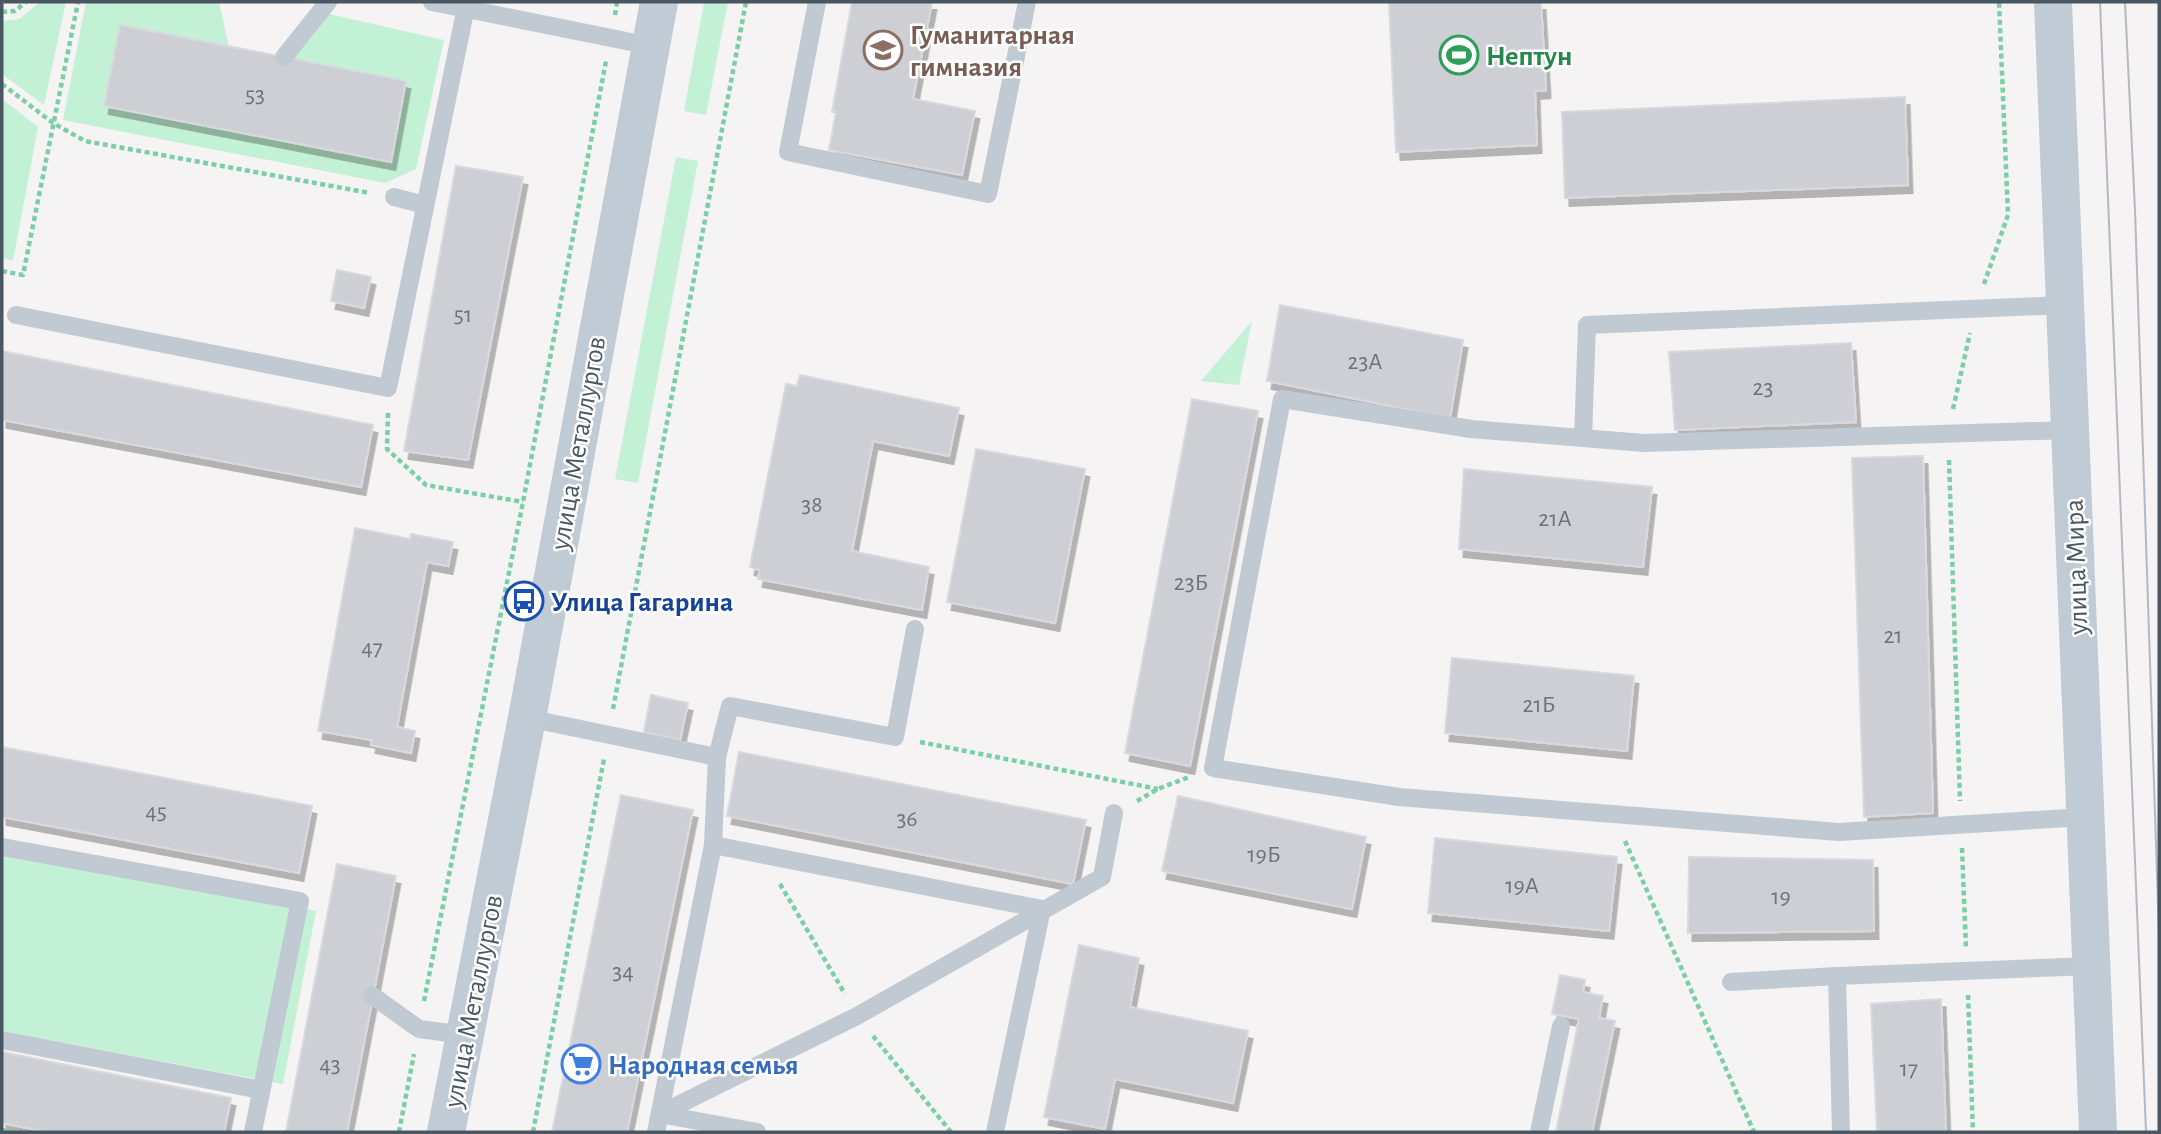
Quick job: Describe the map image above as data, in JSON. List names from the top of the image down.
{
  "streets": {
    "street": ["улица Металлургов", "улица Мира"]
  },
  "places": {
    "school or university": ["Гуманитарная гимназия"],
    "sports": ["Нептун"],
    "bus stop": ["Улица Гагарина"],
    "supermarket": ["Народная семья"]
  },
  "house_numbers": [
    "53",
    "51",
    "23А",
    "23",
    "38",
    "21А",
    "23Б",
    "21",
    "47",
    "21Б",
    "45",
    "36",
    "19Б",
    "19А",
    "19",
    "34",
    "43",
    "17"
  ]
}
